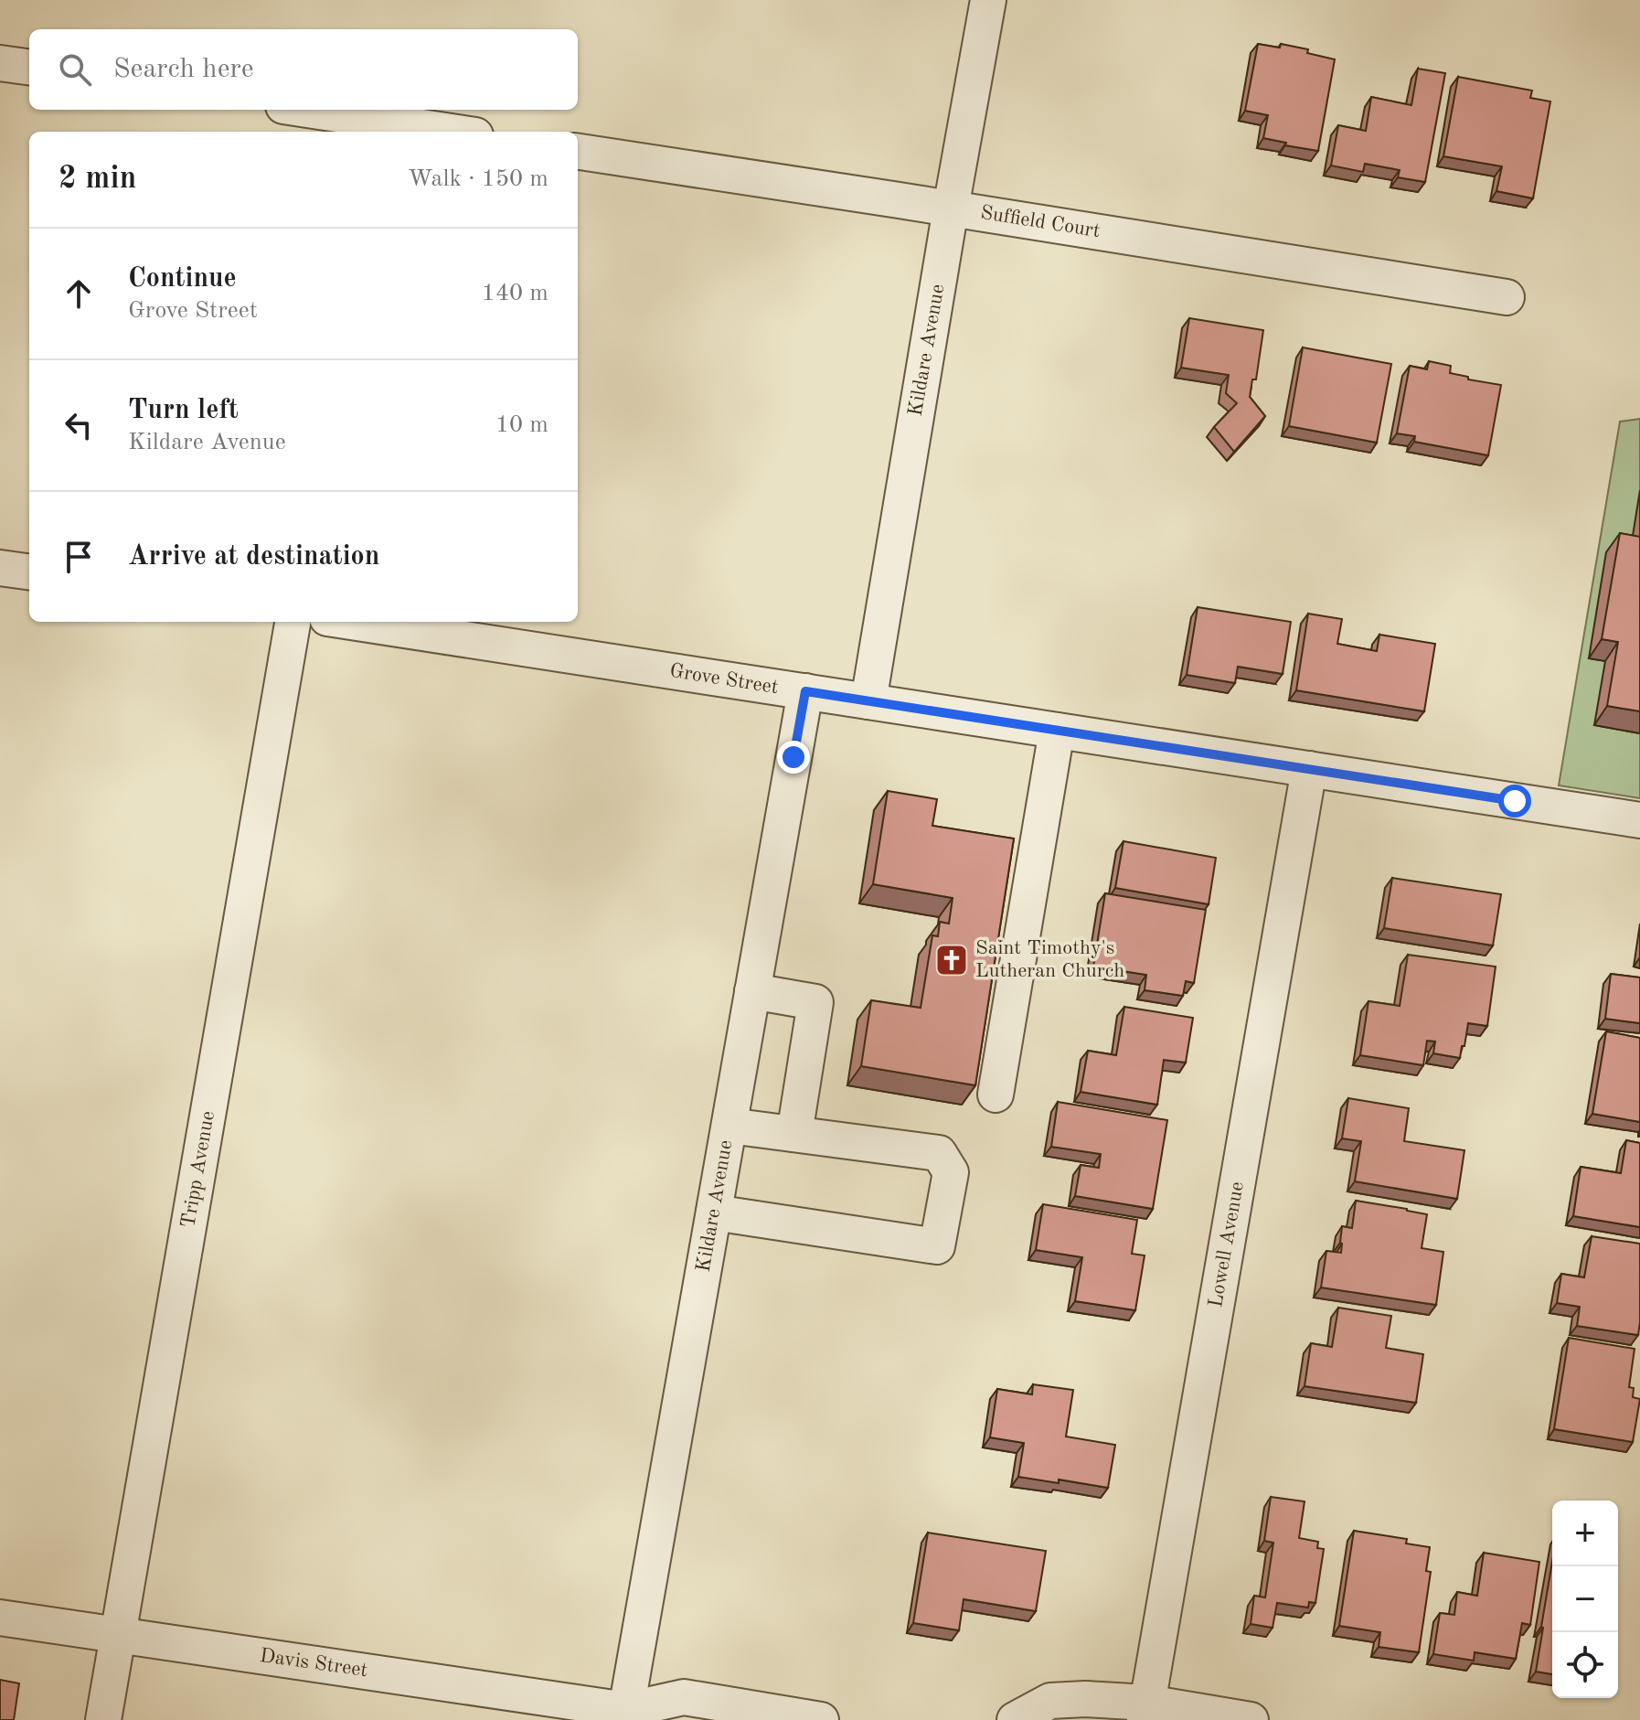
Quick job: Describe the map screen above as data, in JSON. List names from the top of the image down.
{
  "streets": {
    "street": [
      "Suffield Court",
      "Kildare Avenue",
      "Grove Street",
      "Tripp Avenue",
      "Lowell Avenue",
      "Davis Street"
    ]
  },
  "crossings": [
    ["Suffield Court", "Kildare Avenue"],
    ["Kildare Avenue", "Grove Street"],
    ["Kildare Avenue", "Davis Street"],
    ["Grove Street", "Lowell Avenue"],
    ["Tripp Avenue", "Davis Street"]
  ],
  "places": {
    "church": ["Saint Timothy's Lutheran Church"]
  },
  "page": {
    "search": "Search here",
    "heading": ["2 min", "Walk · 150 m"],
    "list": [
      ["Continue", "Grove Street", "140 m"],
      ["Turn left", "Kildare Avenue", "10 m"],
      "Arrive at destination"
    ],
    "map_buttons": ["+", "−"]
  }
}
